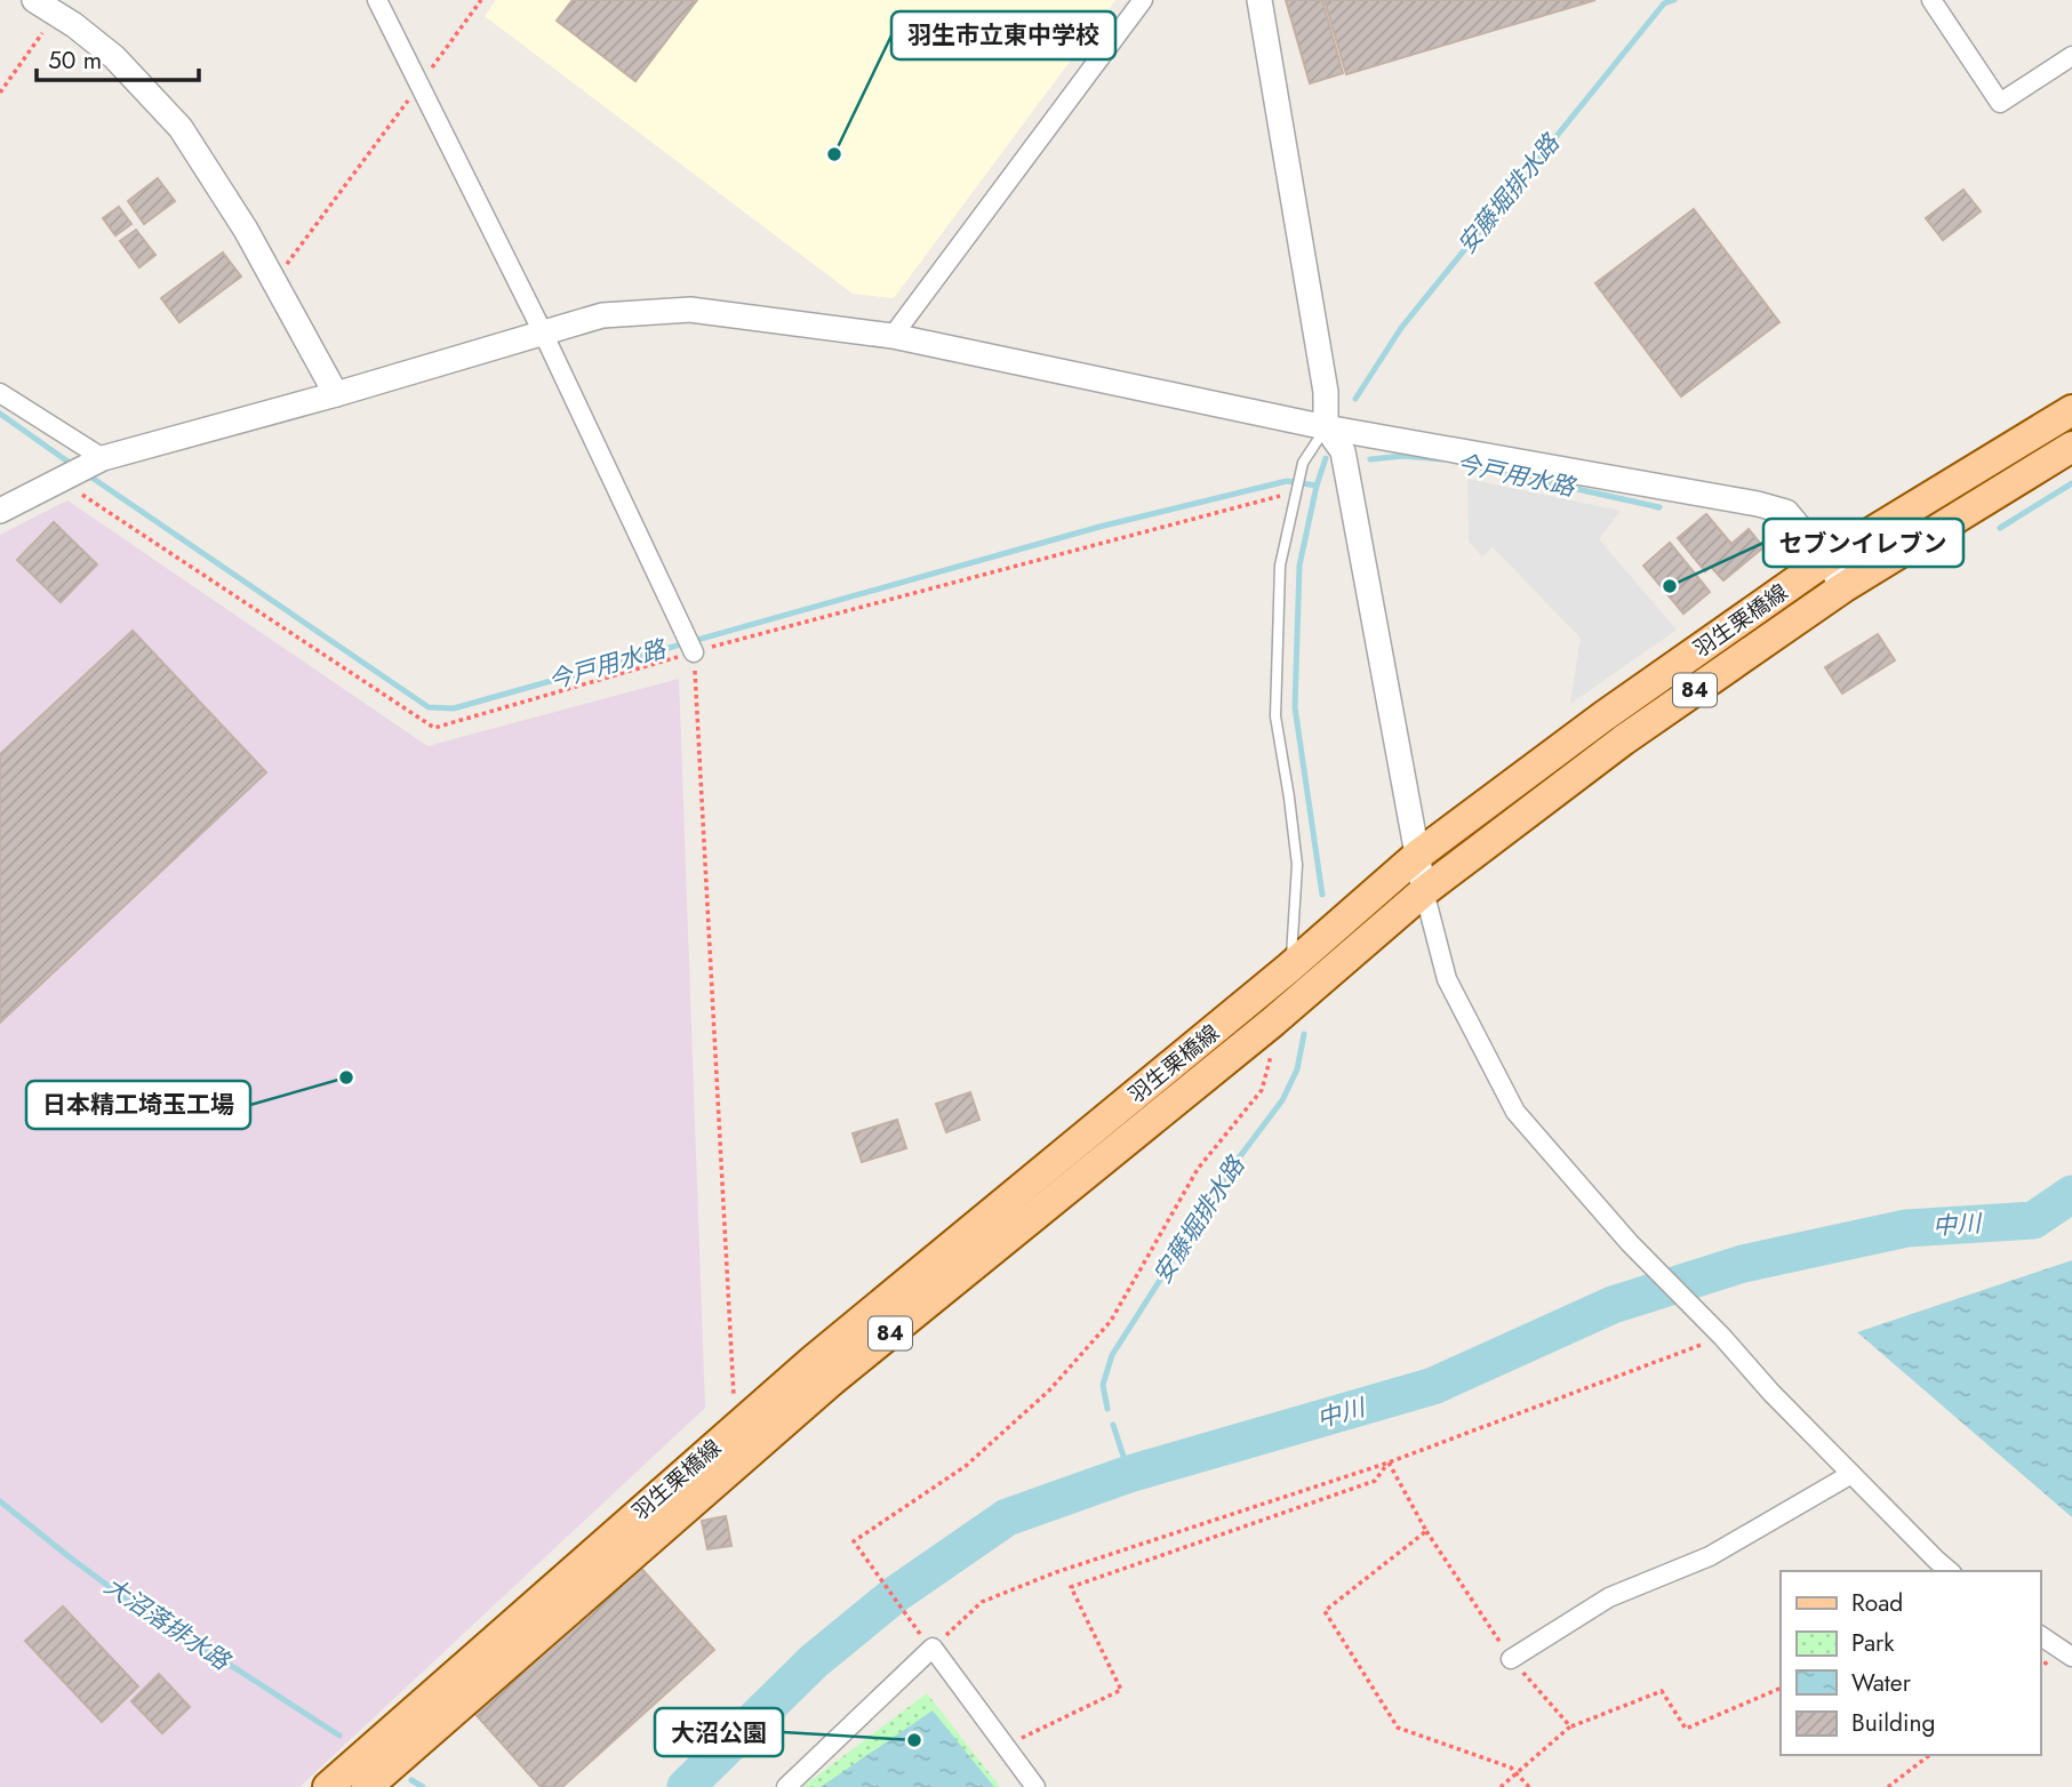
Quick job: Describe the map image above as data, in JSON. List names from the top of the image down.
{
  "streets": {
    "main road": ["羽生栗橋線", "84"]
  },
  "water": [
    "安藤堀排水路",
    "今戸用水路",
    "中川",
    "大沼落排水路"
  ],
  "places": [
    "羽生市立東中学校",
    "セブンイレブン",
    "日本精工埼玉工場",
    "大沼公園"
  ],
  "legend": [
    "Road",
    "Park",
    "Water",
    "Building"
  ],
  "scale_bar": "50 m"
}
